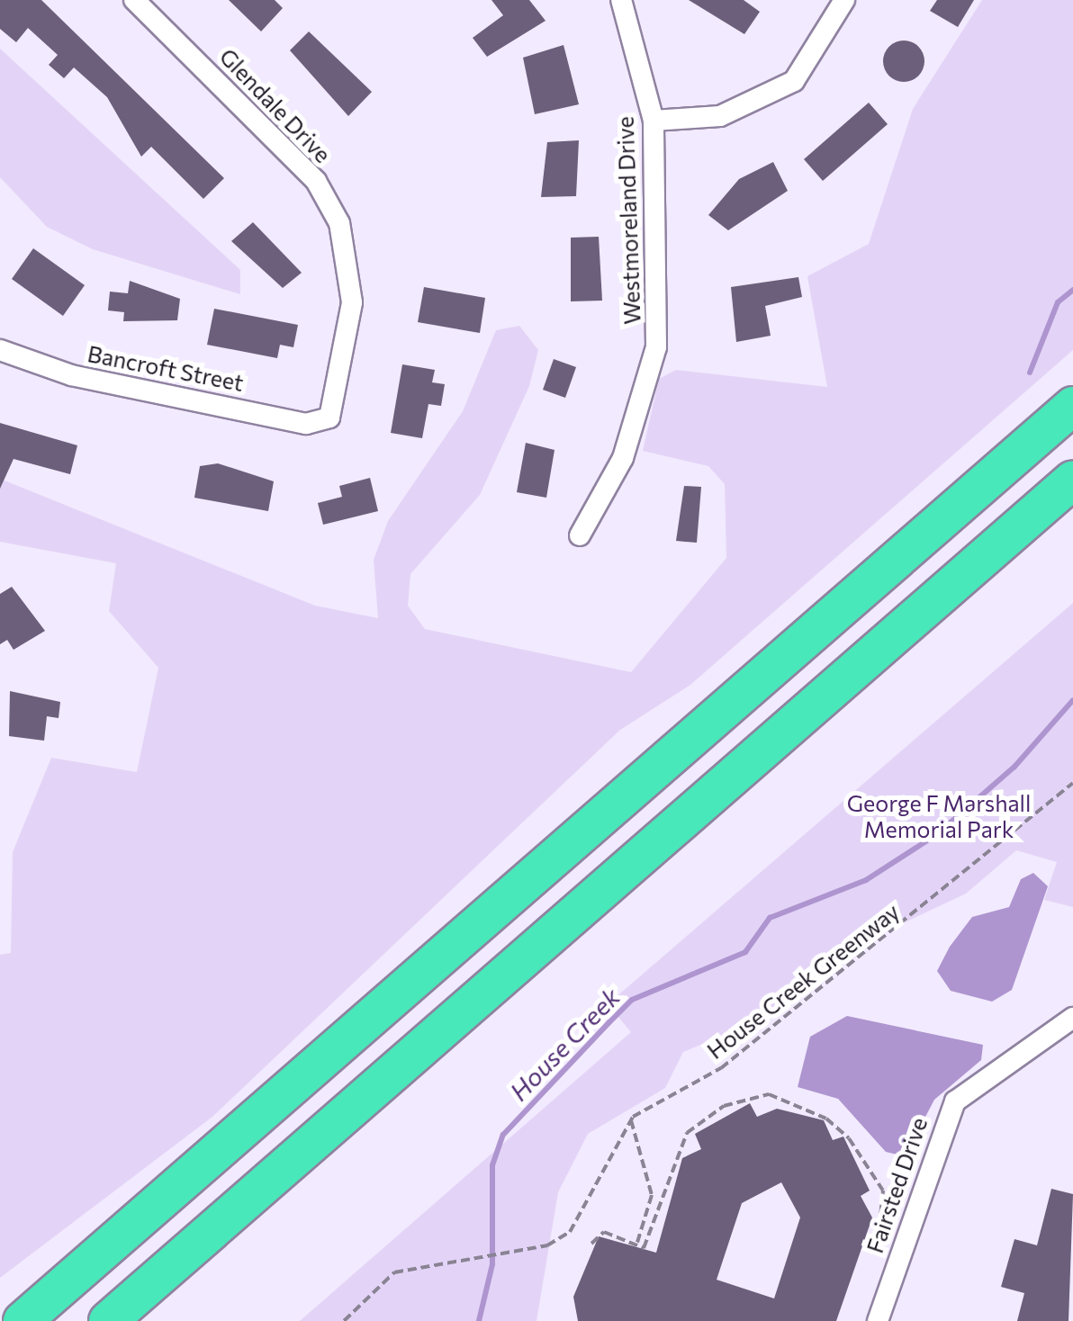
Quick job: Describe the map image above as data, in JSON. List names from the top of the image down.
{
  "streets": {
    "street": [
      "Glendale Drive",
      "Westmoreland Drive",
      "Bancroft Street",
      "Fairsted Drive"
    ],
    "path": ["House Creek Greenway"]
  },
  "crossings": [
    ["Glendale Drive", "Bancroft Street"]
  ],
  "water": ["House Creek"],
  "parks": ["George F Marshall Memorial Park"]
}
